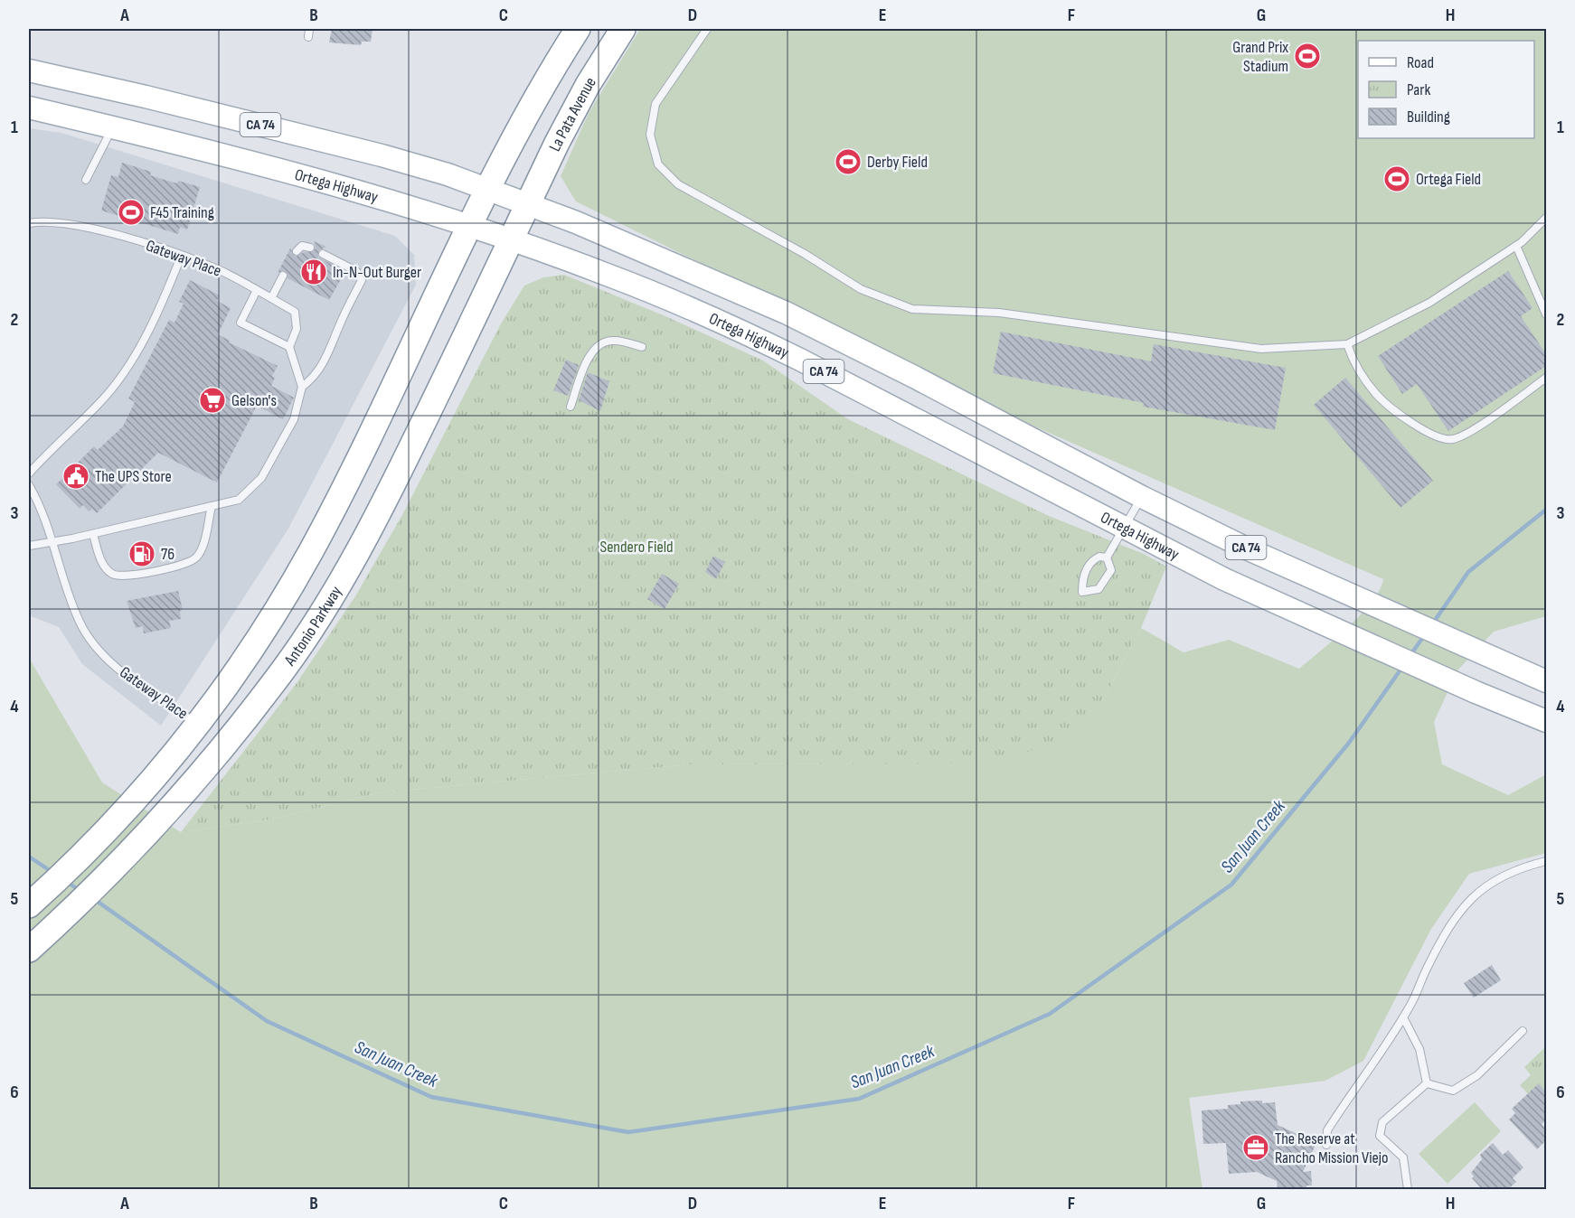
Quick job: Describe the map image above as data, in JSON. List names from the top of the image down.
{
  "streets": {
    "highway": ["La Pata Avenue", "Antonio Parkway"],
    "main road": ["CA 74", "Ortega Highway"],
    "lane": ["Gateway Place"]
  },
  "crossings": [
    ["La Pata Avenue", "CA 74"],
    ["La Pata Avenue", "Ortega Highway"],
    ["La Pata Avenue", "Antonio Parkway"],
    ["Ortega Highway", "Antonio Parkway"]
  ],
  "water": ["San Juan Creek"],
  "parks": ["Sendero Field"],
  "places": {
    "sports": [
      "Grand Prix Stadium",
      "Derby Field",
      "Ortega Field",
      "F45 Training"
    ],
    "restaurant": ["In-N-Out Burger"],
    "supermarket": ["Gelson's"],
    "public building": ["The UPS Store"],
    "fuel station": ["76"],
    "office": ["The Reserve at Rancho Mission Viejo"]
  },
  "legend": ["Road", "Park", "Building"],
  "grid": {
    "columns": [
      "A",
      "B",
      "C",
      "D",
      "E",
      "F",
      "G",
      "H"
    ],
    "rows": [
      "1",
      "2",
      "3",
      "4",
      "5",
      "6"
    ]
  }
}
